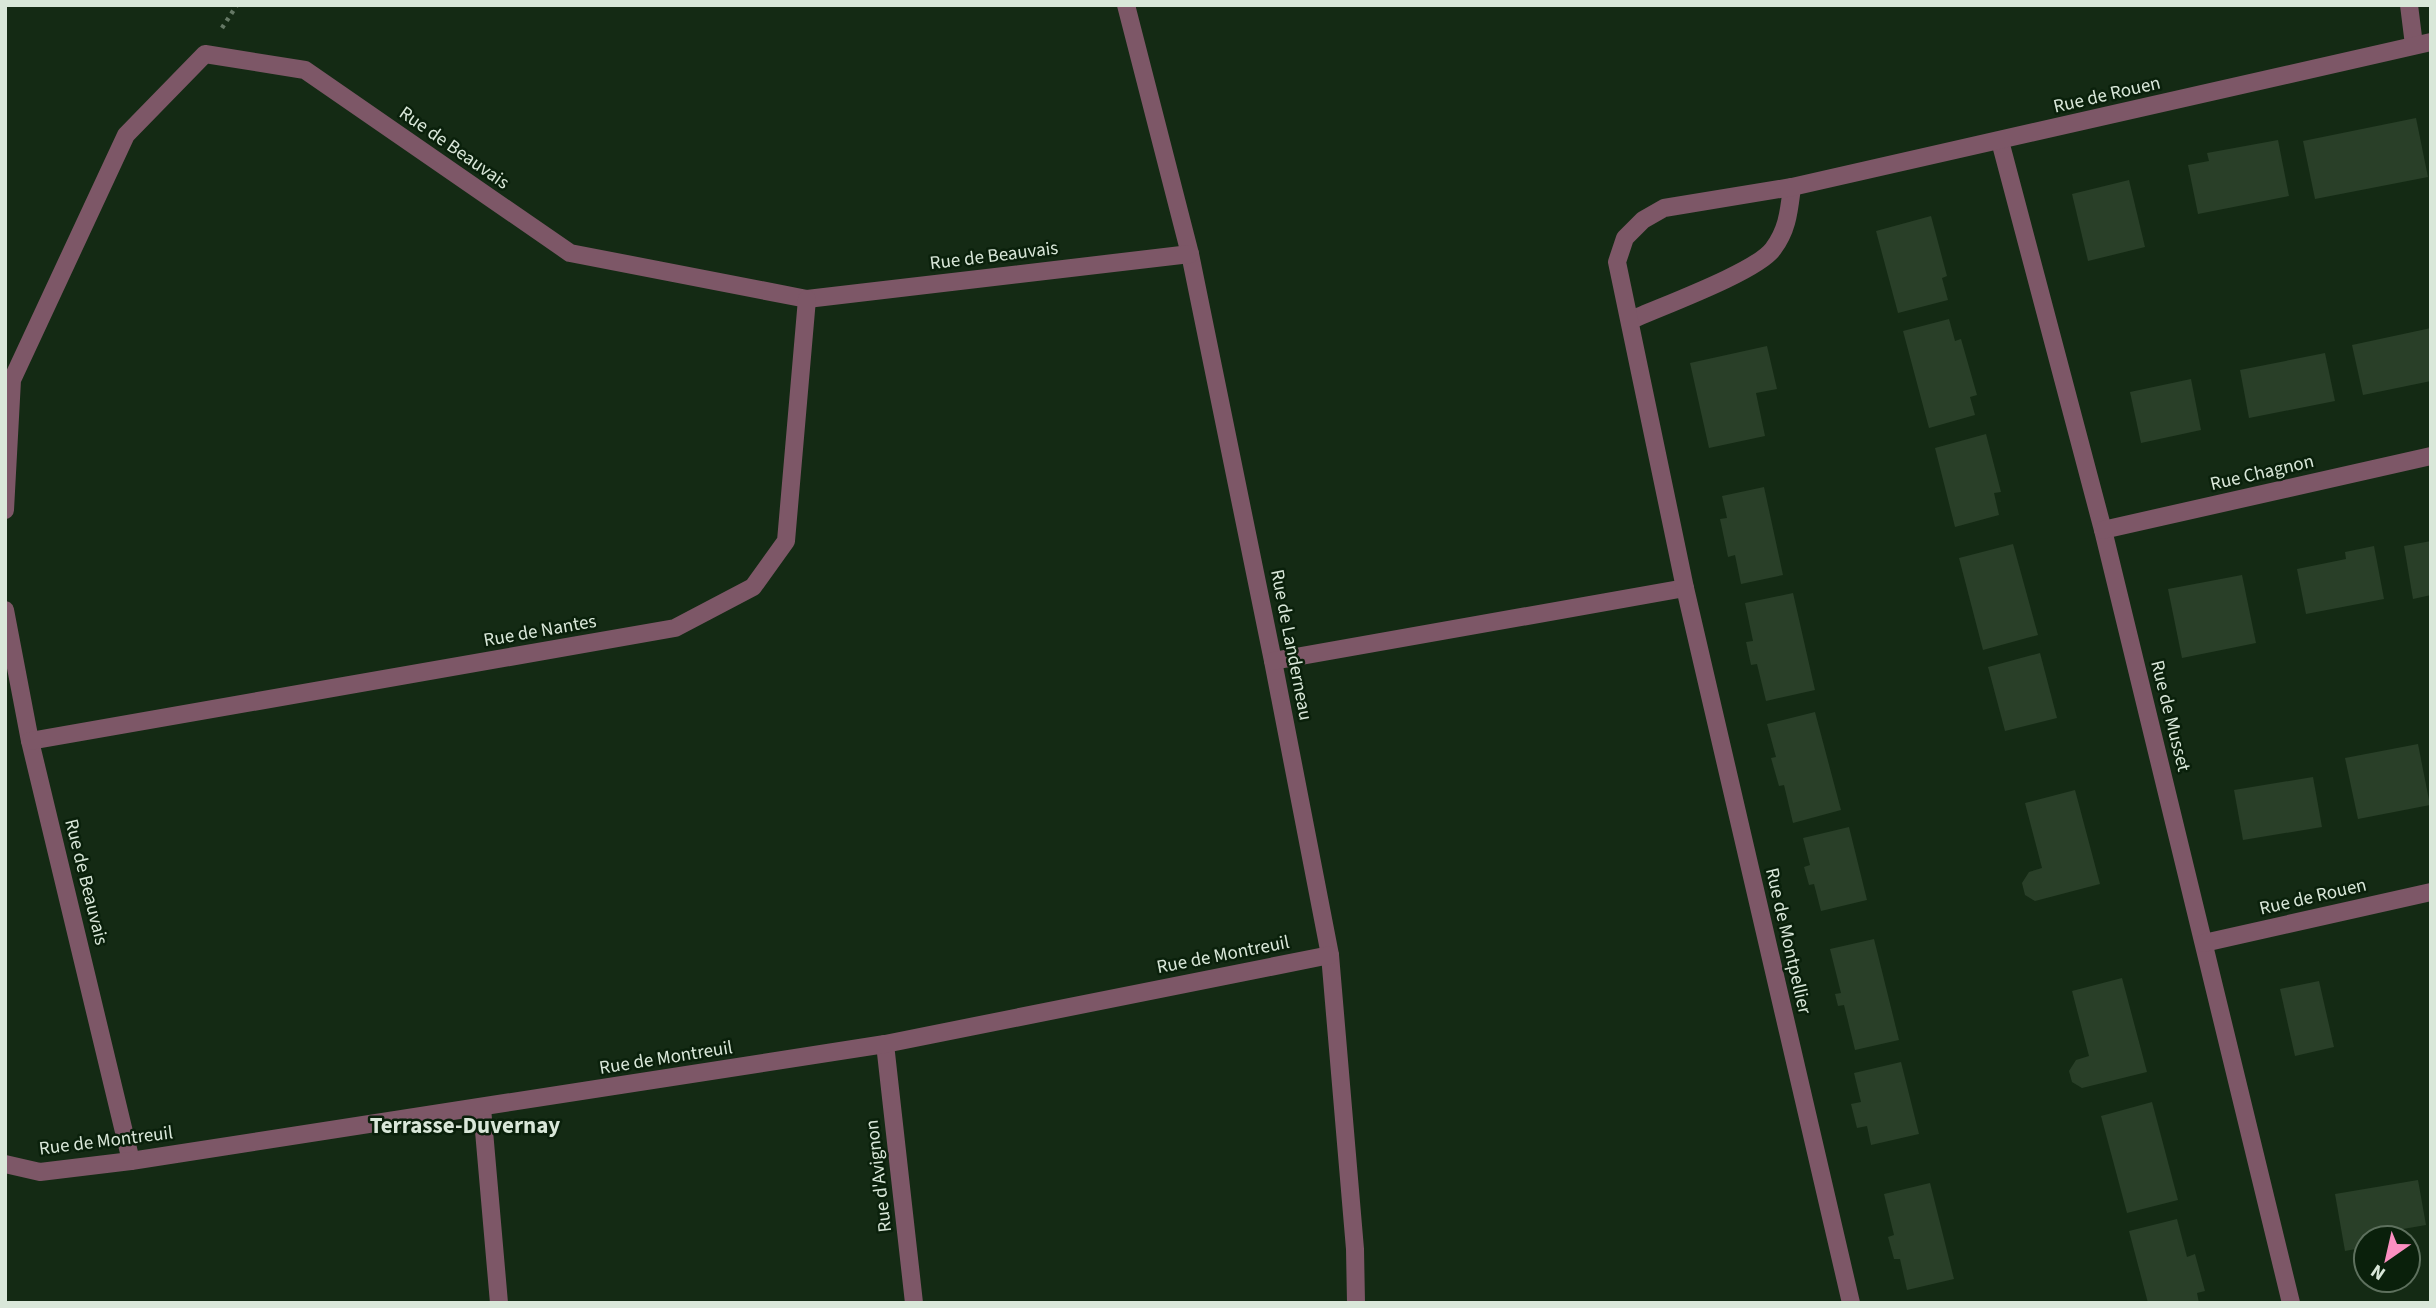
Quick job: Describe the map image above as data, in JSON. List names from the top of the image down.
{
  "streets": {
    "street": [
      "Rue de Rouen",
      "Rue de Beauvais",
      "Rue Chagnon",
      "Rue de Nantes",
      "Rue de Landerneau",
      "Rue de Musset",
      "Rue de Montpellier",
      "Rue de Montreuil",
      "Rue d'Avignon"
    ]
  },
  "crossings": [
    ["Rue de Rouen", "Rue de Musset"],
    ["Rue de Rouen", "Rue de Montpellier"],
    ["Rue de Beauvais", "Rue de Nantes"],
    ["Rue de Beauvais", "Rue de Landerneau"],
    ["Rue de Beauvais", "Rue de Montreuil"],
    ["Rue Chagnon", "Rue de Musset"],
    ["Rue de Landerneau", "Rue de Montreuil"],
    ["Rue de Montreuil", "Rue d'Avignon"]
  ],
  "districts": ["Terrasse-Duvernay"],
  "north": "bottom left"
}
